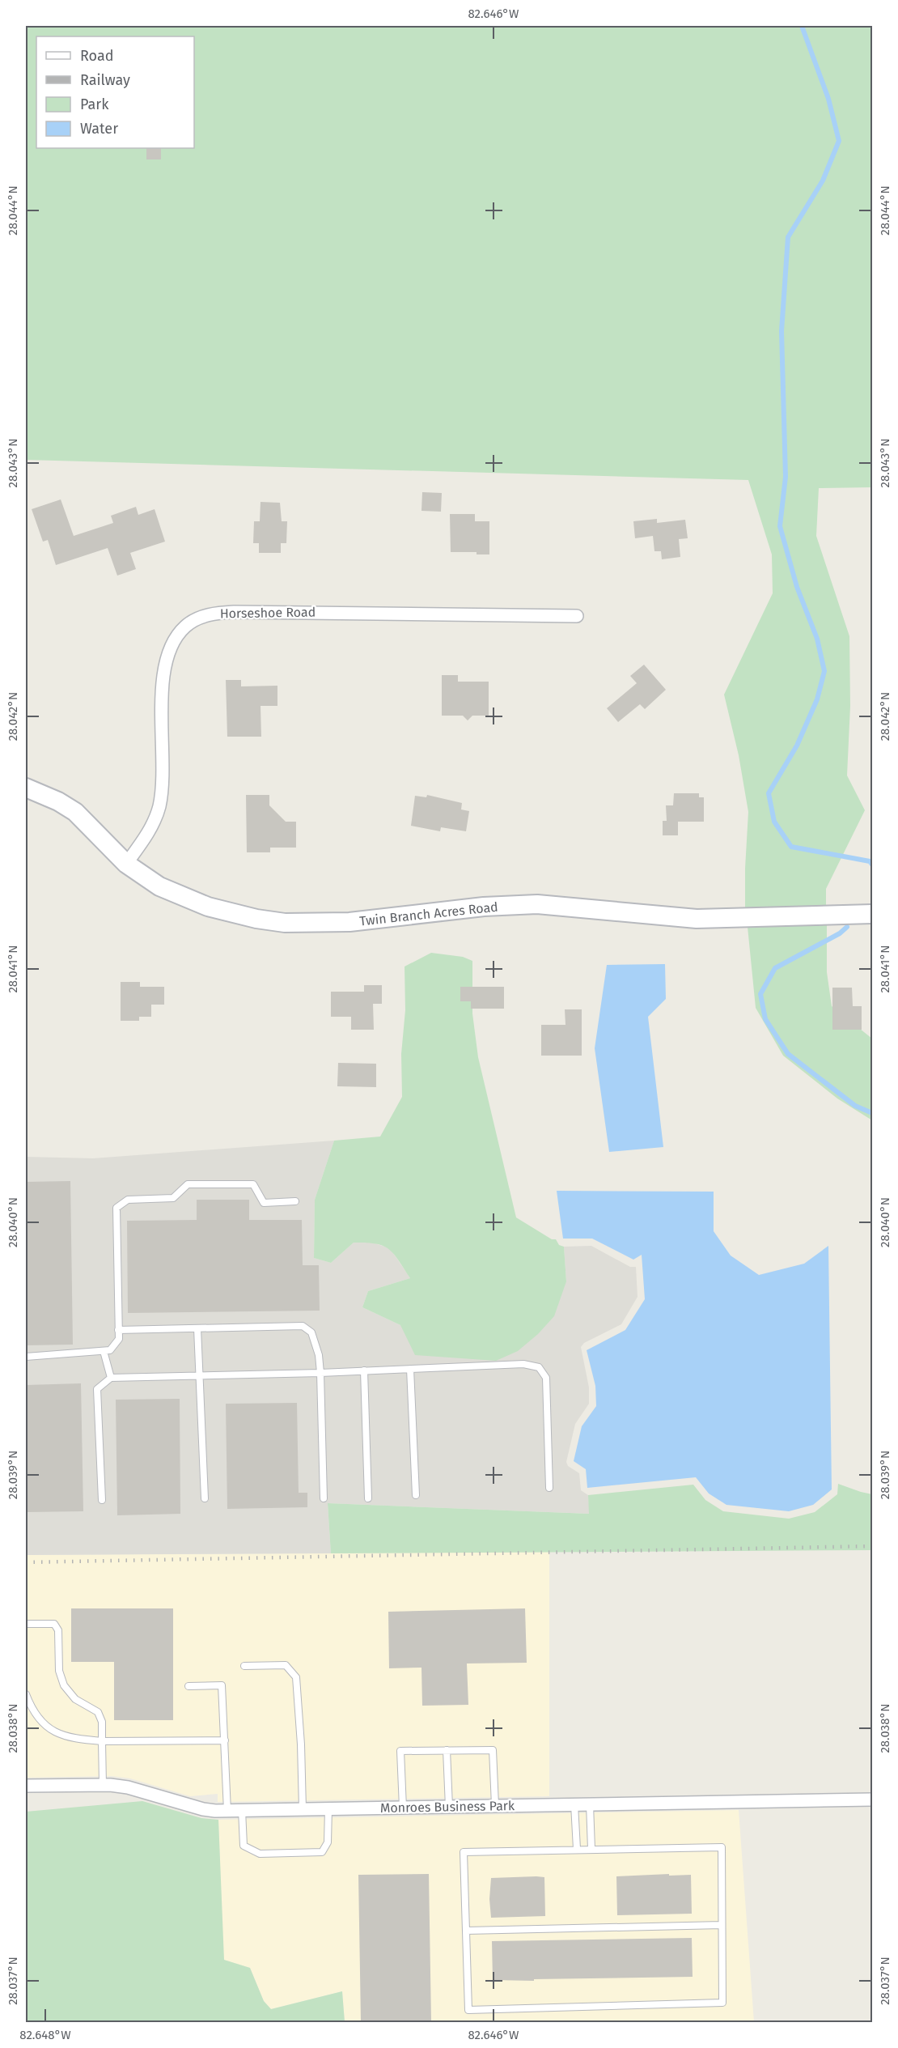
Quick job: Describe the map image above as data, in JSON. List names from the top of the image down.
{
  "streets": {
    "street": ["Horseshoe Road", "Twin Branch Acres Road", "Monroes Business Park"]
  },
  "crossings": [
    ["Horseshoe Road", "Twin Branch Acres Road"]
  ],
  "legend": [
    "Road",
    "Railway",
    "Park",
    "Water"
  ],
  "coordinates": [
    "82.646°W",
    "28.044°N",
    "28.043°N",
    "28.042°N",
    "28.041°N",
    "28.040°N",
    "28.039°N",
    "28.038°N",
    "28.037°N",
    "82.648°W"
  ]
}
